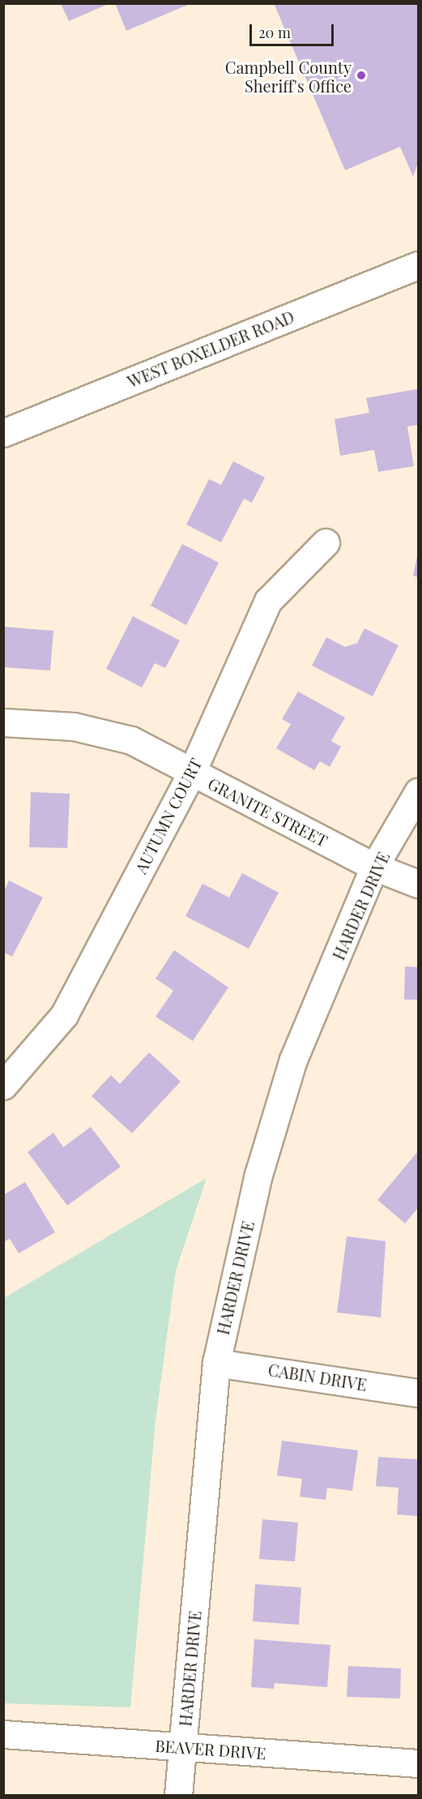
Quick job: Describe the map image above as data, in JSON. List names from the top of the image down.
{
  "streets": {
    "street": [
      "WEST BOXELDER ROAD",
      "GRANITE STREET",
      "AUTUMN COURT",
      "HARDER DRIVE",
      "CABIN DRIVE",
      "BEAVER DRIVE"
    ]
  },
  "crossings": [
    ["GRANITE STREET", "AUTUMN COURT"],
    ["GRANITE STREET", "HARDER DRIVE"],
    ["HARDER DRIVE", "CABIN DRIVE"],
    ["HARDER DRIVE", "BEAVER DRIVE"]
  ],
  "places": ["Campbell County Sheriff's Office"],
  "scale_bar": "20 m"
}
